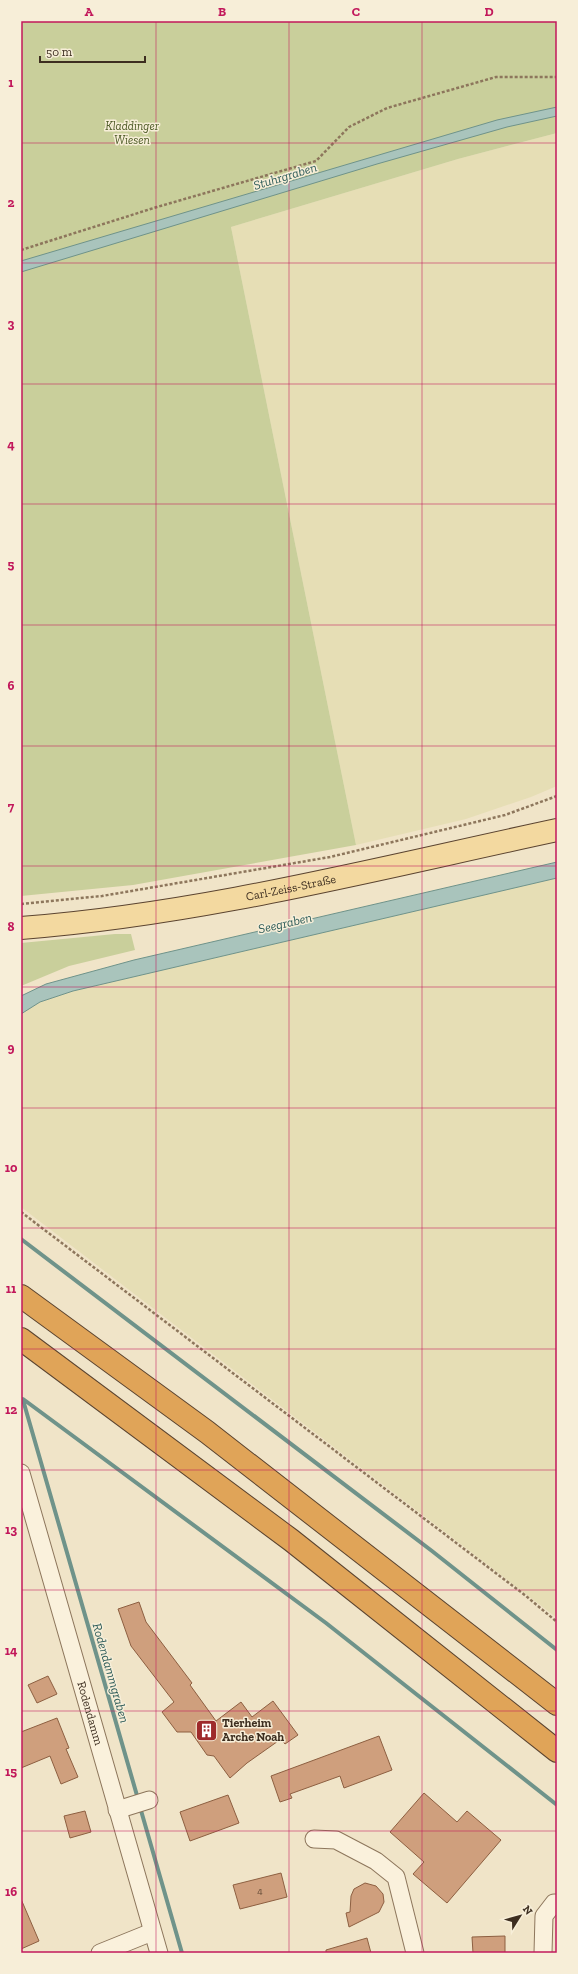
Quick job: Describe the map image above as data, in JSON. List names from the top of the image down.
{
  "streets": {
    "main road": ["Carl-Zeiss-Straße"],
    "street": ["Rodendamm"]
  },
  "water": ["Stuhrgraben", "Seegraben", "Rodendammgraben"],
  "parks": ["Kladdinger Wiesen"],
  "places": {
    "building": ["Tierheim Arche Noah"]
  },
  "house_numbers": ["4"],
  "scale_bar": "50 m",
  "north": "top right",
  "grid": {
    "columns": [
      "A",
      "B",
      "C",
      "D"
    ],
    "rows": [
      "1",
      "2",
      "3",
      "4",
      "5",
      "6",
      "7",
      "8",
      "9",
      "10",
      "11",
      "12",
      "13",
      "14",
      "15",
      "16"
    ]
  }
}
